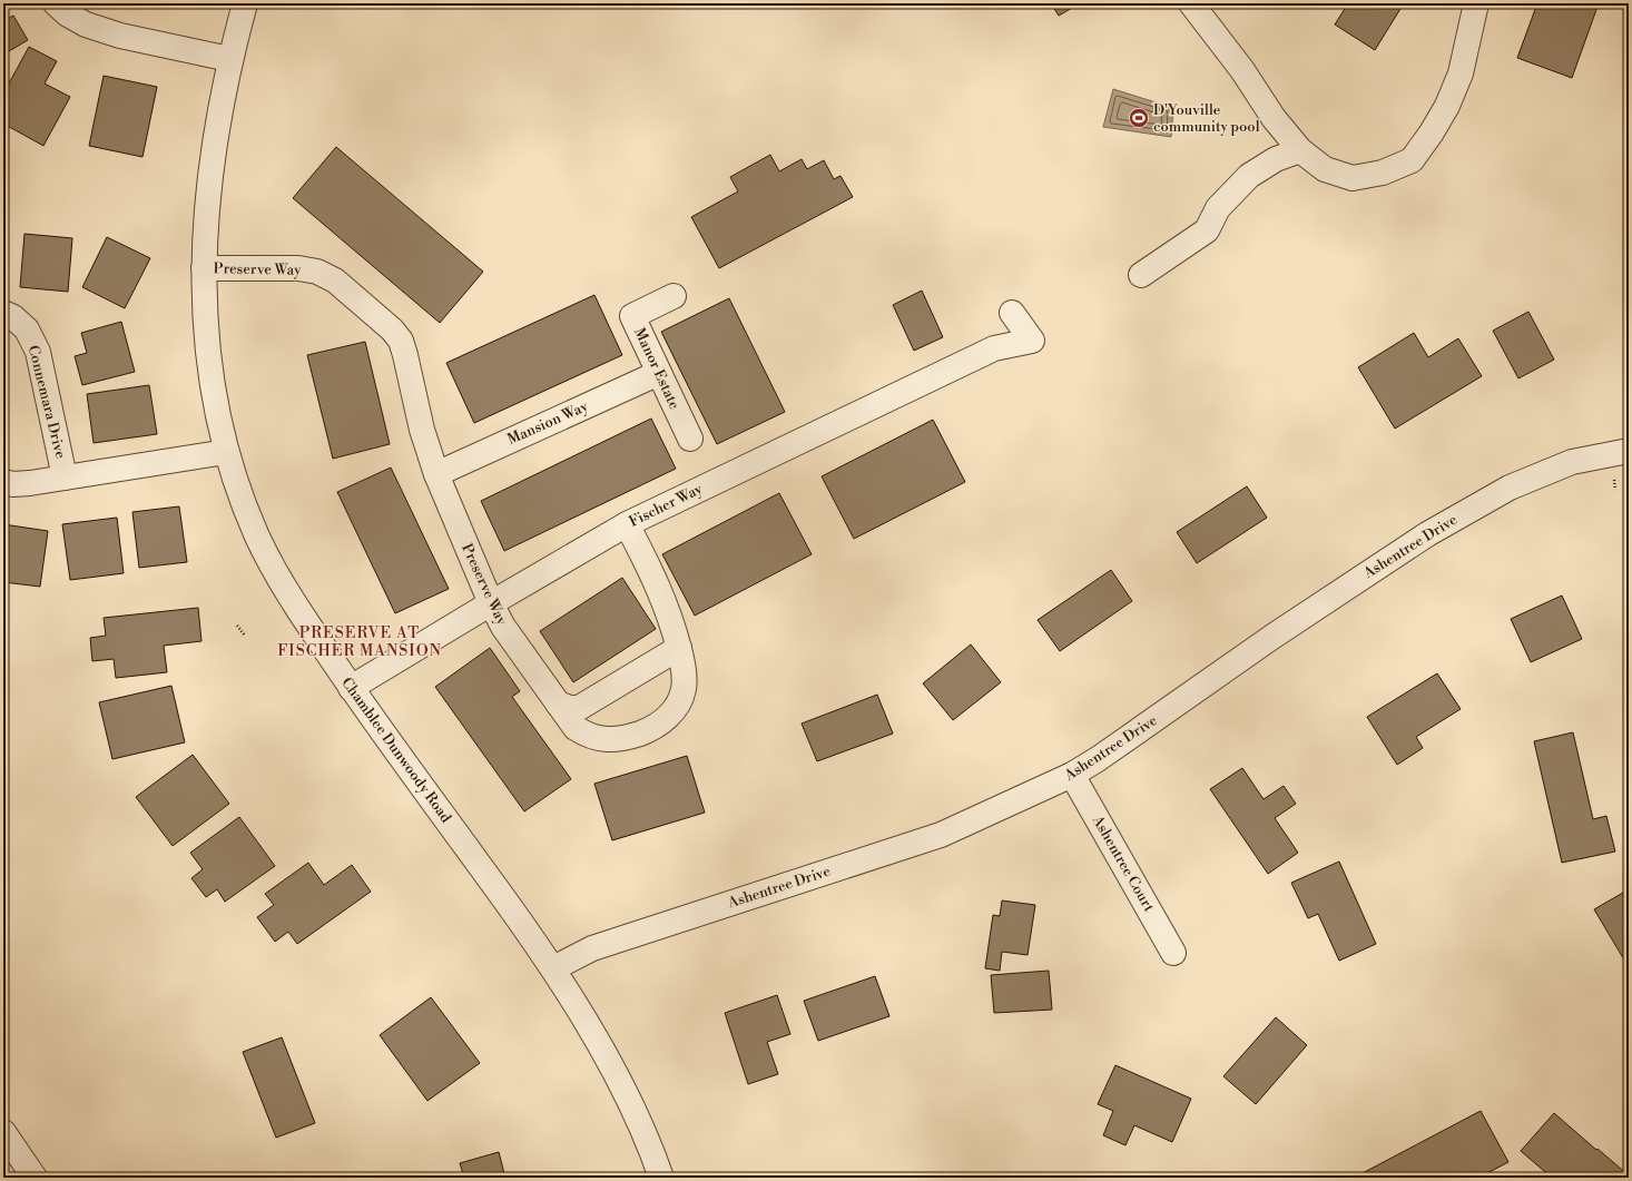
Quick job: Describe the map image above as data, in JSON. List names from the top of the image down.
{
  "streets": {
    "street": [
      "Preserve Way",
      "Manor Estate",
      "Connemara Drive",
      "Mansion Way",
      "Fischer Way",
      "Ashentree Drive",
      "Chamblee Dunwoody Road",
      "Ashentree Court"
    ]
  },
  "crossings": [
    ["Preserve Way", "Mansion Way"],
    ["Preserve Way", "Fischer Way"],
    ["Preserve Way", "Chamblee Dunwoody Road"],
    ["Manor Estate", "Mansion Way"],
    ["Connemara Drive", "Chamblee Dunwoody Road"],
    ["Fischer Way", "Chamblee Dunwoody Road"],
    ["Ashentree Drive", "Chamblee Dunwoody Road"],
    ["Ashentree Drive", "Ashentree Court"]
  ],
  "districts": ["PRESERVE AT FISCHER MANSION"],
  "places": {
    "sports": ["D'Youville community pool"]
  }
}
